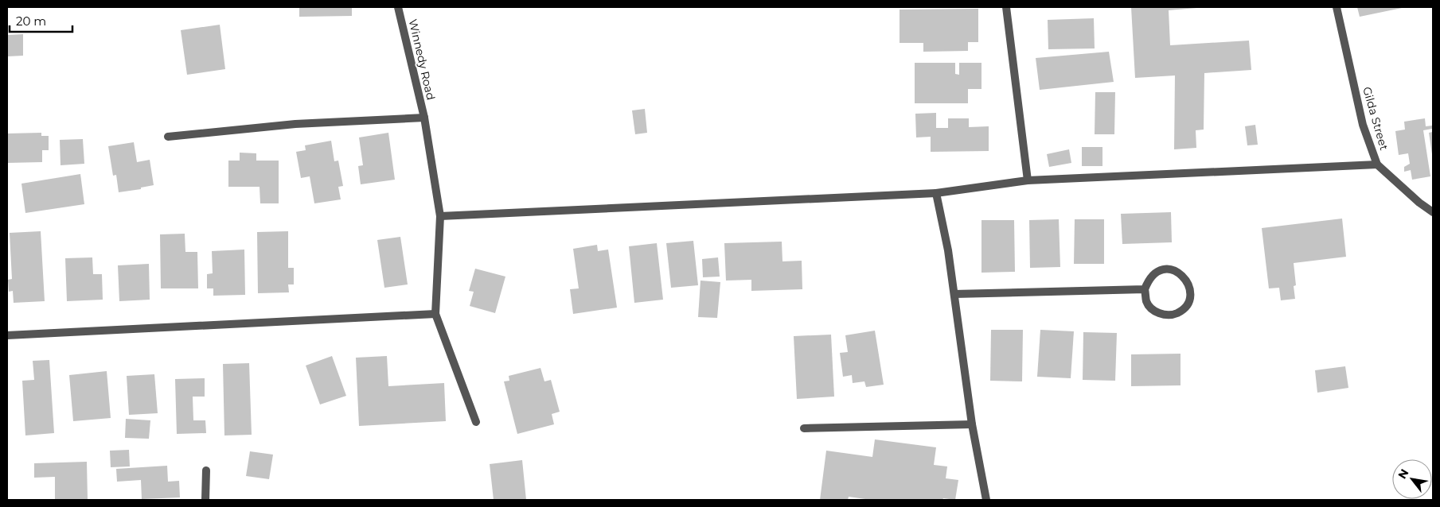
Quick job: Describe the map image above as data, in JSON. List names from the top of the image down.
{
  "streets": {
    "street": ["Winnedy Road", "Gilda Street"]
  },
  "scale_bar": "20 m",
  "north": "top left"
}
